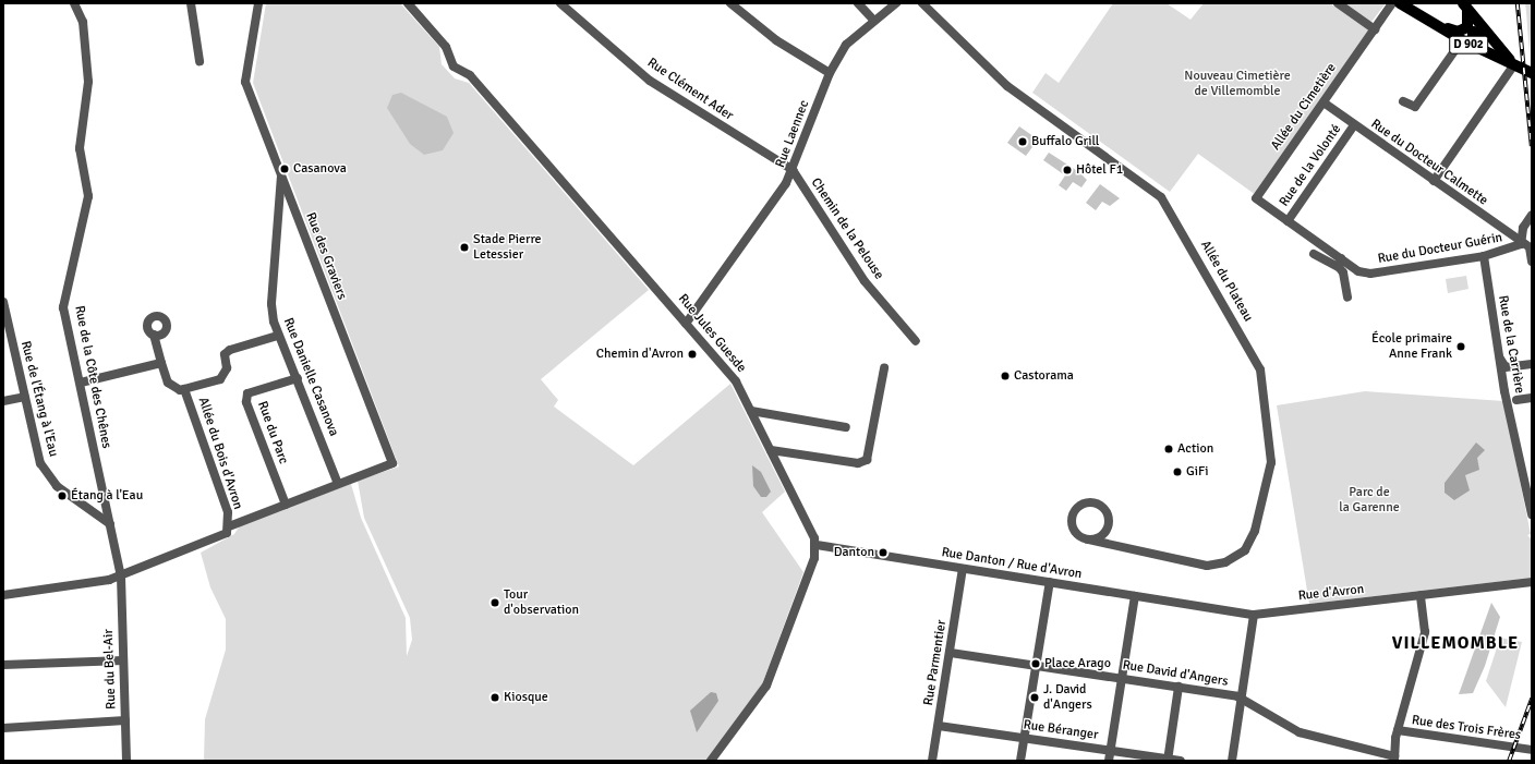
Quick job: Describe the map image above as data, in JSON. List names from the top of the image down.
{
  "streets": {
    "main road": ["D 902"],
    "street": [
      "Rue Clément Ader",
      "Allée du Cimetière",
      "Rue Laennec",
      "Rue du Docteur Calmette",
      "Rue de la Volonté",
      "Chemin de la Pelouse",
      "Rue du Docteur Guérin",
      "Rue des Graviers",
      "Allée du Plateau",
      "Rue Jules Guesde",
      "Rue de la Carrière",
      "Rue de la Côte des Chênes",
      "Rue Danielle Casanova",
      "Rue de l'Étang à l'Eau",
      "Rue du Parc",
      "Allée du Bois d'Avron",
      "Rue Danton / Rue d'Avron",
      "Rue d'Avron",
      "Rue Parmentier",
      "Rue du Bel-Air",
      "Rue David d'Angers",
      "Rue des Trois Frères",
      "Rue Béranger"
    ]
  },
  "crossings": [
    ["Rue Clément Ader", "Rue Laennec"],
    ["Rue Clément Ader", "Chemin de la Pelouse"],
    ["Allée du Cimetière", "Rue du Docteur Calmette"],
    ["Allée du Cimetière", "Rue du Docteur Guérin"],
    ["Rue Laennec", "Chemin de la Pelouse"],
    ["Rue Laennec", "Rue Jules Guesde"],
    ["Rue du Docteur Calmette", "Rue de la Volonté"],
    ["Rue du Docteur Calmette", "Rue du Docteur Guérin"],
    ["Rue de la Volonté", "Rue du Docteur Guérin"],
    ["Rue du Docteur Guérin", "Rue de la Carrière"],
    ["Rue des Graviers", "Rue Danielle Casanova"],
    ["Rue Jules Guesde", "Rue Danton / Rue d'Avron"],
    ["Rue de la Côte des Chênes", "Rue de l'Étang à l'Eau"],
    ["Rue de la Côte des Chênes", "Rue du Bel-Air"],
    ["Rue Danielle Casanova", "Rue du Parc"],
    ["Rue Danton / Rue d'Avron", "Rue d'Avron"],
    ["Rue Danton / Rue d'Avron", "Rue Parmentier"],
    ["Rue Parmentier", "Rue David d'Angers"],
    ["Rue Parmentier", "Rue Béranger"]
  ],
  "districts": ["VILLEMOMBLE"],
  "parks": ["Nouveau Cimetière de Villemomble", "Parc de la Garenne"],
  "places": [
    "Buffalo Grill",
    "Casanova",
    "Hôtel F1",
    "Stade Pierre Letessier",
    "École primaire Anne Frank",
    "Chemin d'Avron",
    "Castorama",
    "Action",
    "GiFi",
    "Étang à l'Eau",
    "Danton",
    "Tour d'observation",
    "Place Arago",
    "Kiosque",
    "J. David d'Angers"
  ]
}
